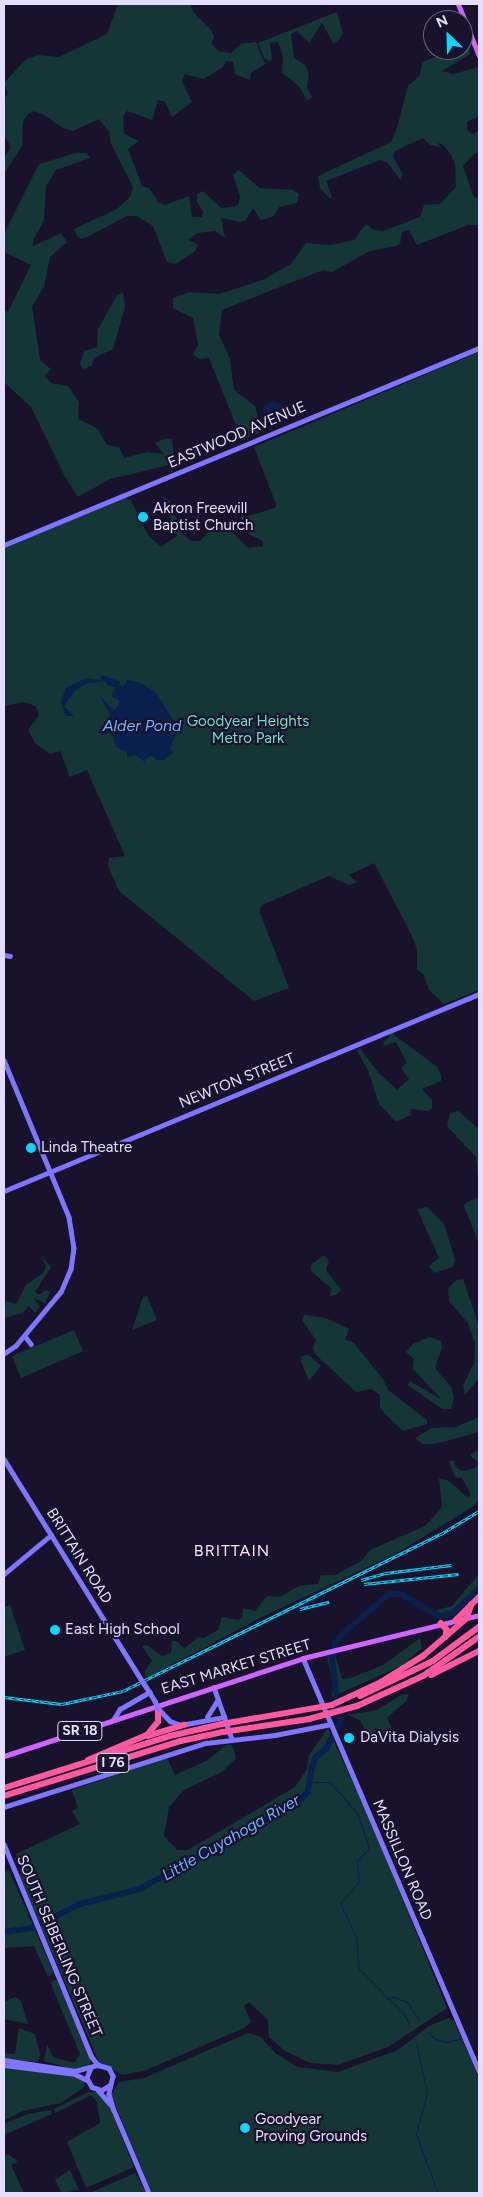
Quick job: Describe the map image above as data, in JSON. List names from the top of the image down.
{
  "streets": {
    "highway": ["I 76"],
    "main road": ["EAST MARKET STREET", "SR 18"],
    "street": [
      "EASTWOOD AVENUE",
      "NEWTON STREET",
      "BRITTAIN ROAD",
      "MASSILLON ROAD",
      "SOUTH SEIBERLING STREET"
    ]
  },
  "crossings": [
    ["EAST MARKET STREET", "MASSILLON ROAD"]
  ],
  "districts": ["BRITTAIN"],
  "water": ["Alder Pond", "Little Cuyahoga River"],
  "parks": ["Goodyear Heights Metro Park"],
  "places": [
    "Akron Freewill Baptist Church",
    "Linda Theatre",
    "East High School",
    "DaVita Dialysis",
    "Goodyear Proving Grounds"
  ],
  "north": "top left"
}
